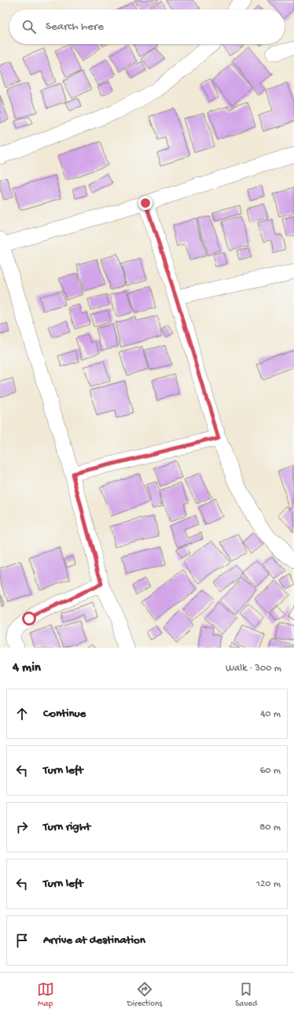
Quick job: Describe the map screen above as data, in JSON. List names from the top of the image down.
{
  "page": {
    "search": "Search here",
    "heading": ["4 min", "Walk · 300 m"],
    "list": [
      ["Continue", "40 m"],
      ["Turn left", "60 m"],
      ["Turn right", "80 m"],
      ["Turn left", "120 m"],
      "Arrive at destination"
    ],
    "nav": ["Map", "Directions", "Saved"]
  }
}
